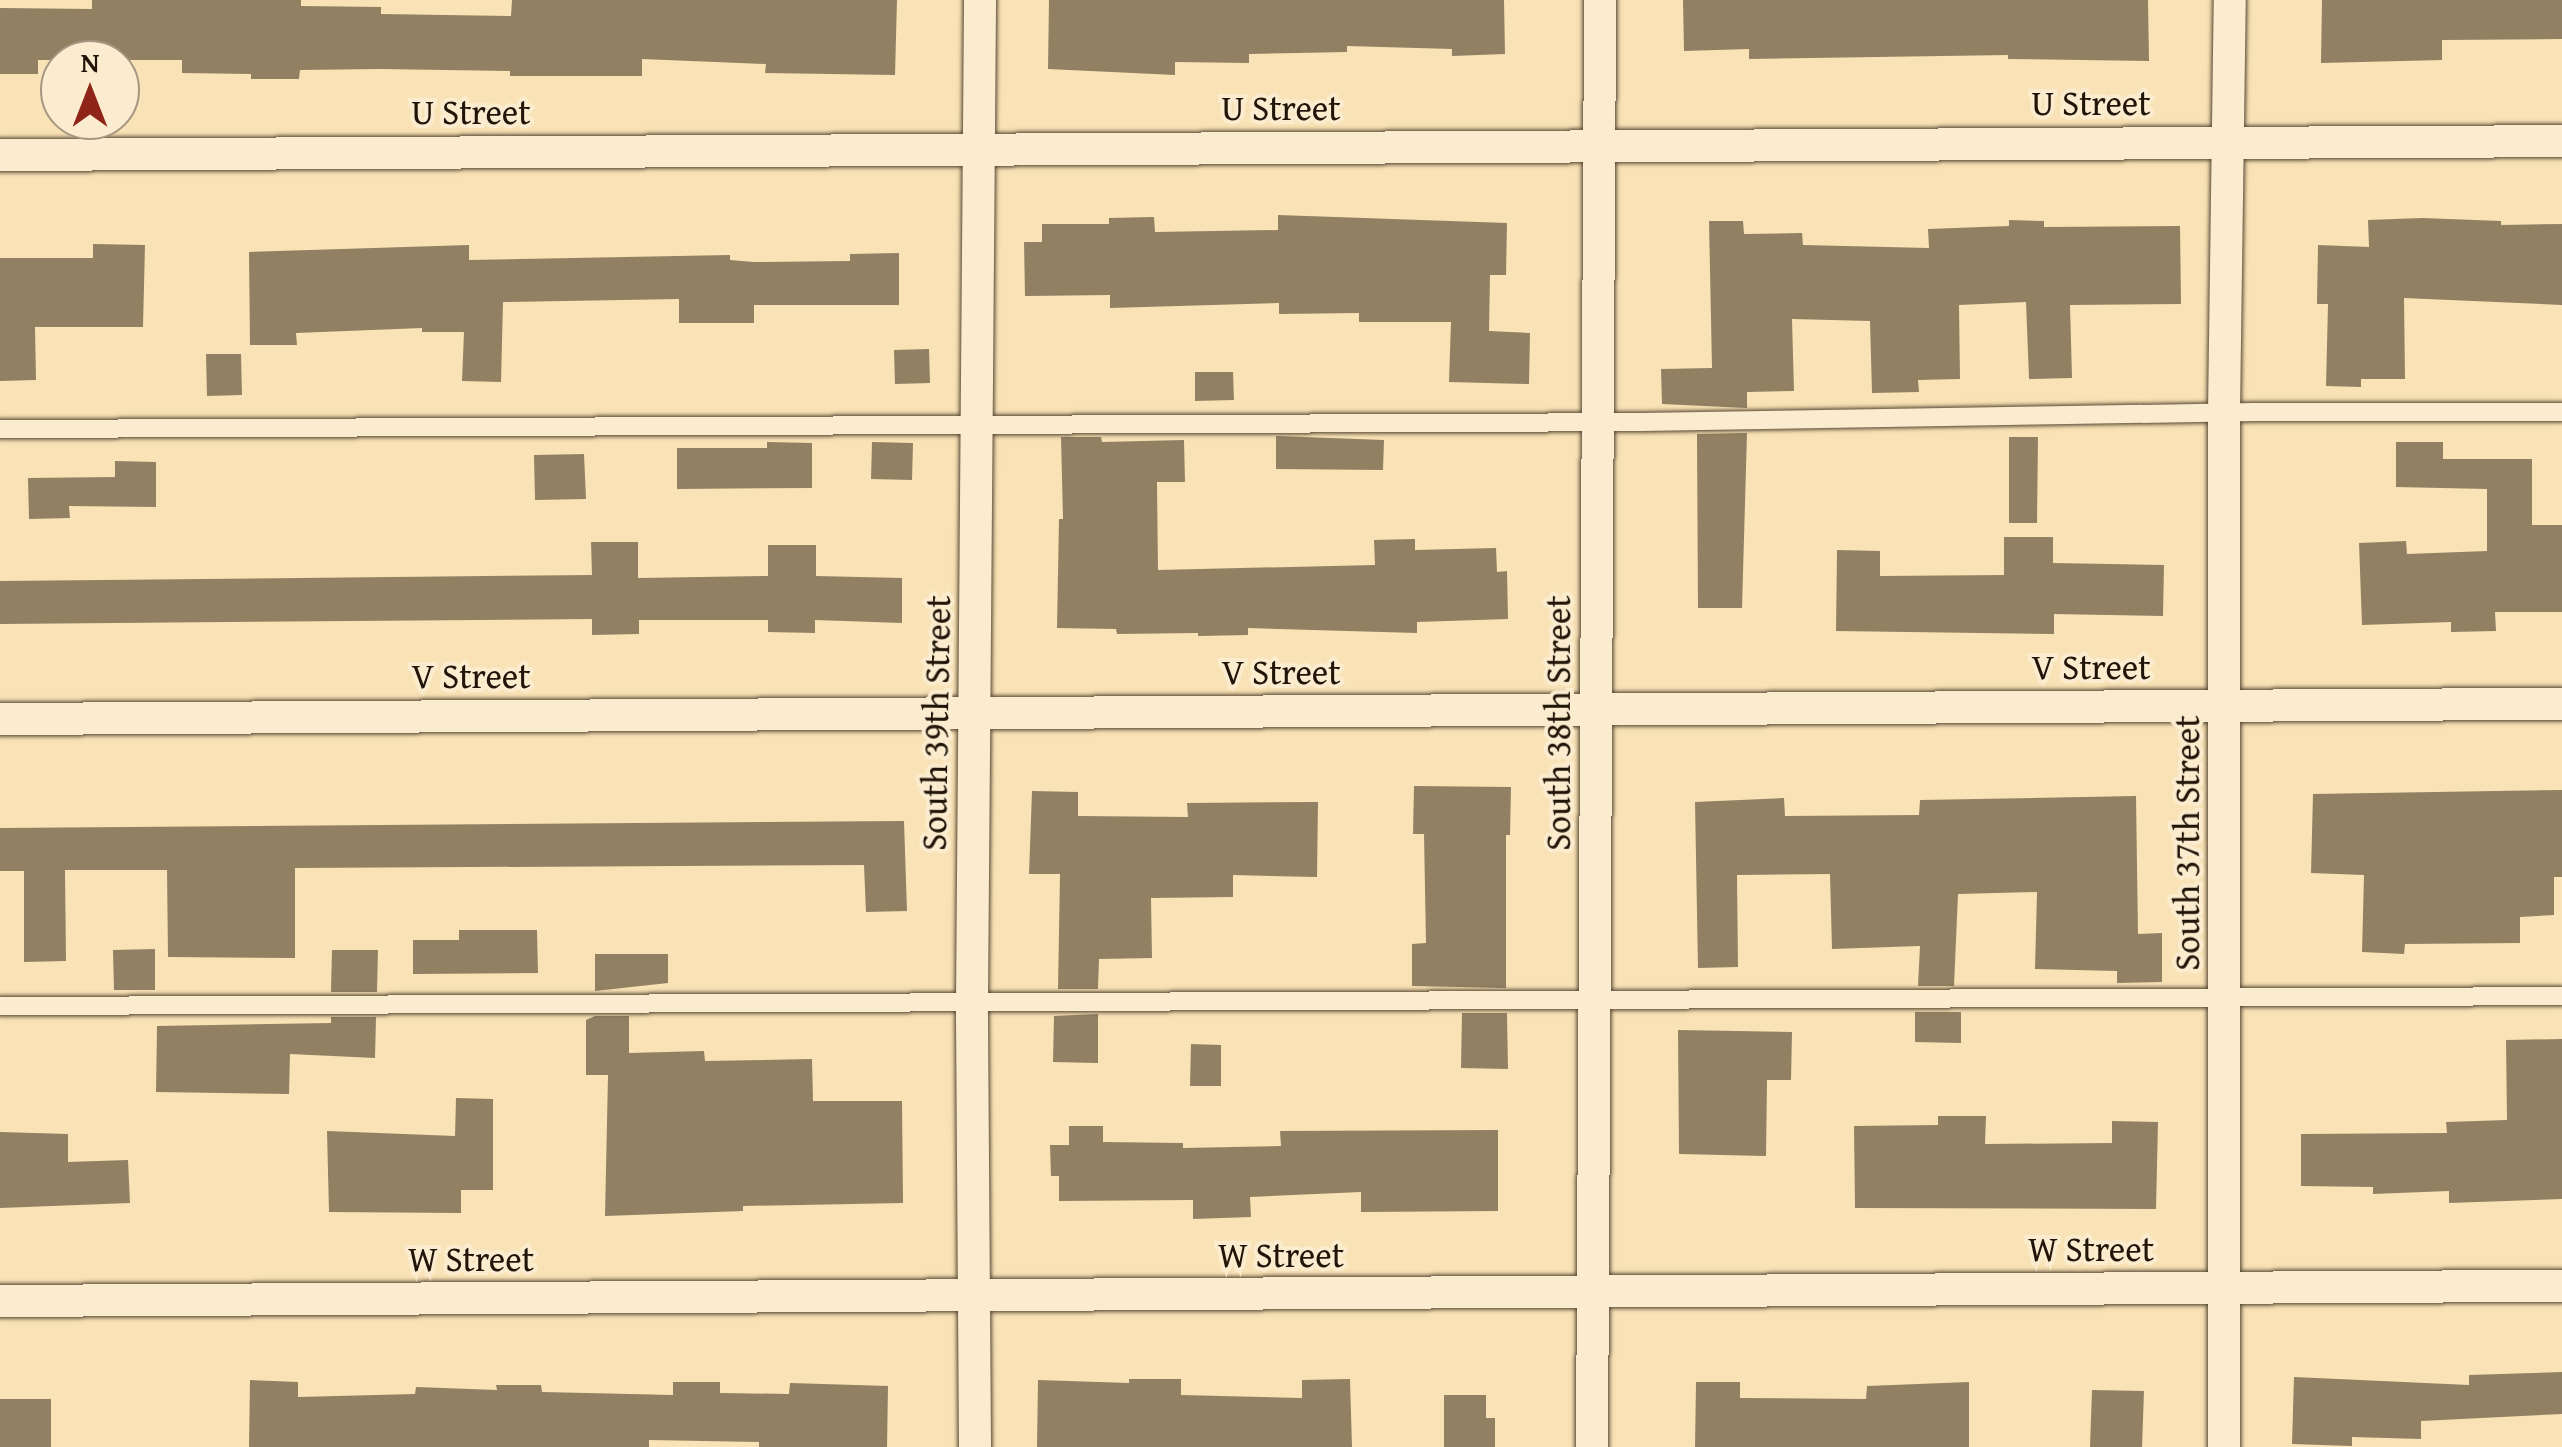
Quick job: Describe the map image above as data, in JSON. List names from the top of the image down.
{
  "streets": {
    "street": [
      "U Street",
      "V Street",
      "South 39th Street",
      "South 38th Street",
      "South 37th Street",
      "W Street"
    ]
  },
  "crossings": [
    ["U Street", "South 39th Street"],
    ["U Street", "South 38th Street"],
    ["U Street", "South 37th Street"],
    ["V Street", "South 39th Street"],
    ["V Street", "South 38th Street"],
    ["V Street", "South 37th Street"],
    ["South 39th Street", "W Street"],
    ["South 38th Street", "W Street"],
    ["South 37th Street", "W Street"]
  ],
  "north": "top"
}
